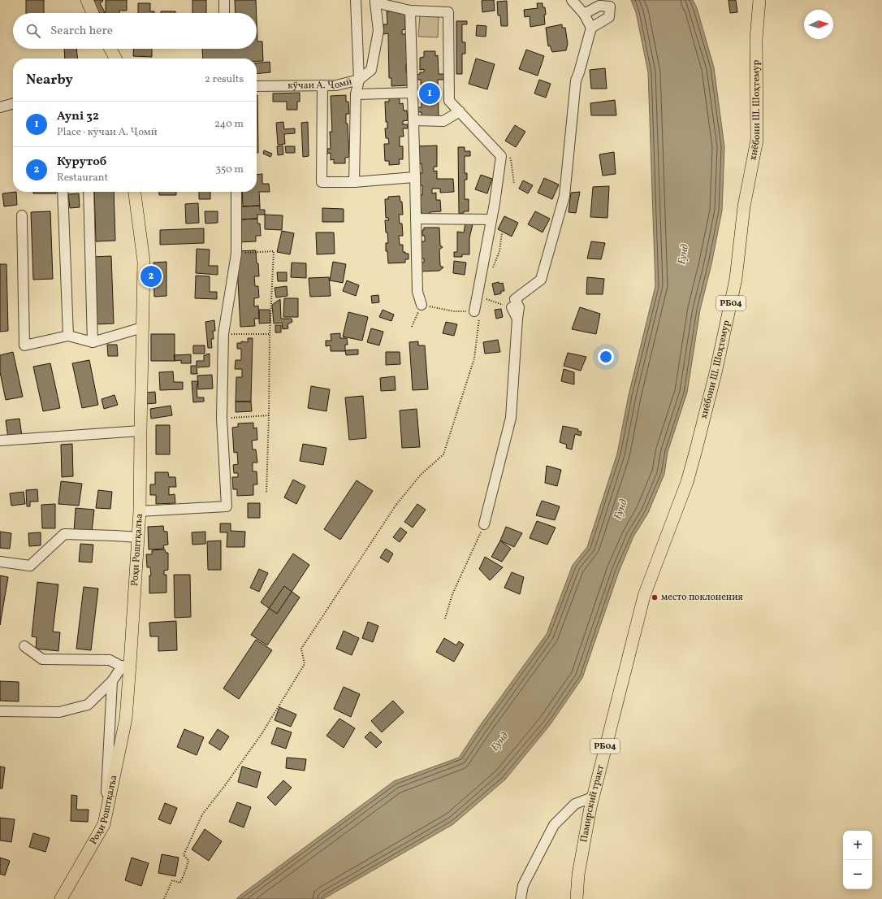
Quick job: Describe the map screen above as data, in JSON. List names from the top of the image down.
{
  "streets": {
    "main road": [
      "хиёбони Ш. Шоҳтемур",
      "РБ04",
      "Роҳи Роштқалъа",
      "Памирский тракт"
    ],
    "street": ["кӯчаи А. Ҷомӣ"]
  },
  "crossings": [
    ["хиёбони Ш. Шоҳтемур", "Памирский тракт"]
  ],
  "water": ["Ғунд"],
  "places": ["место поклонения"],
  "north": "right",
  "page": {
    "search": "Search here",
    "heading": ["Nearby", "2 results"],
    "pins": ["1", "2"],
    "list": [
      {
        "mark": "1",
        "name": "Ayni 32",
        "note": "Place · кӯчаи А. Ҷомӣ",
        "value": "240 m"
      },
      {
        "mark": "2",
        "name": "Курутоб",
        "note": "Restaurant",
        "value": "350 m"
      }
    ],
    "map_buttons": ["+", "−"]
  }
}
